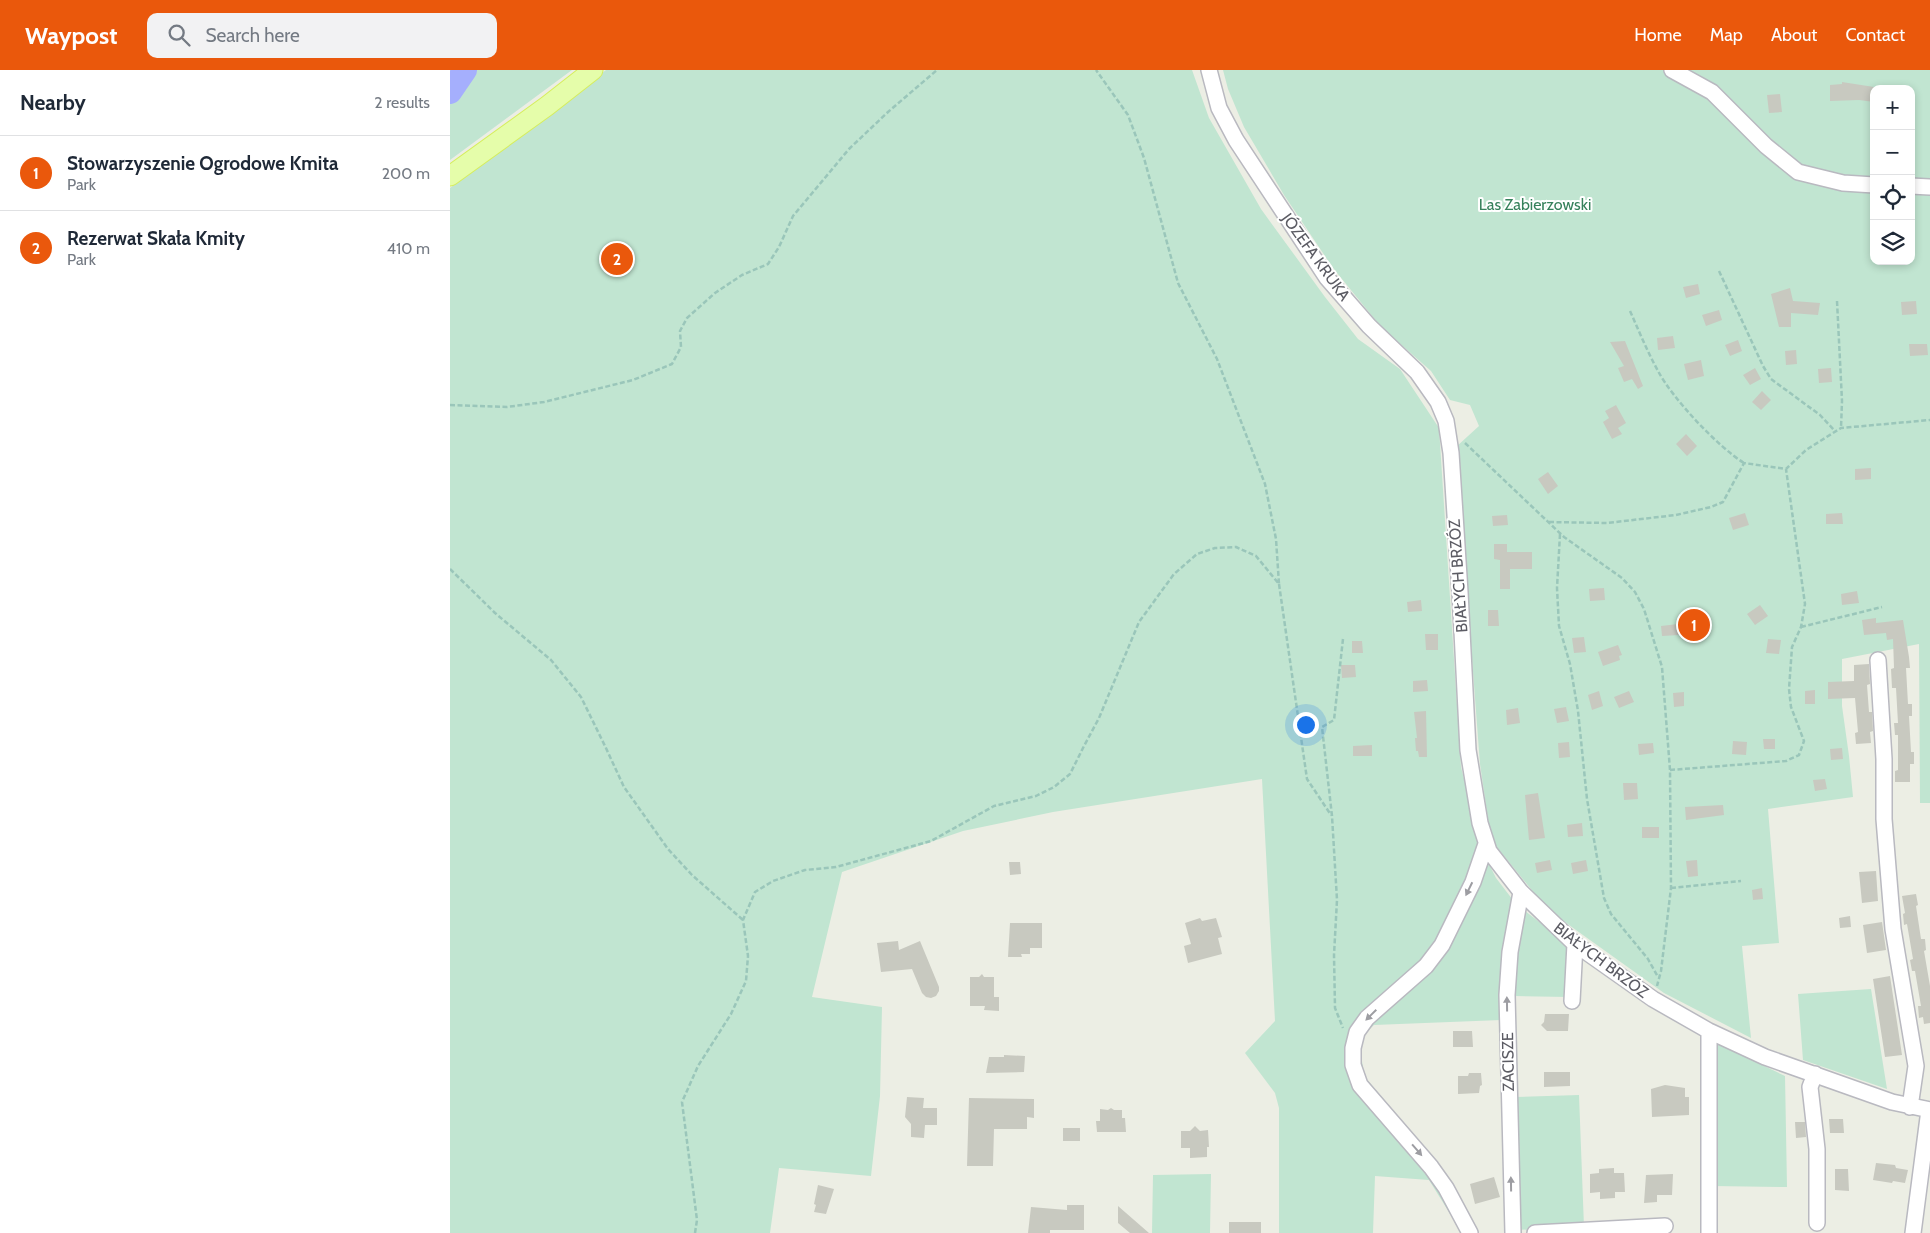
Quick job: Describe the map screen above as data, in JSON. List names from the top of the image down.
{
  "streets": {
    "street": ["JÓZEFA KRUKA", "BIAŁYCH BRZÓZ", "ZACISZE"]
  },
  "crossings": [
    ["JÓZEFA KRUKA", "BIAŁYCH BRZÓZ"],
    ["BIAŁYCH BRZÓZ", "ZACISZE"]
  ],
  "one_way": ["ZACISZE"],
  "parks": ["Las Zabierzowski"],
  "page": {
    "header": "Waypost",
    "search": "Search here",
    "nav": [
      "Home",
      "Map",
      "About",
      "Contact"
    ],
    "heading": ["Nearby", "2 results"],
    "map_buttons": ["+", "−"],
    "list": [
      {
        "mark": "1",
        "name": "Stowarzyszenie Ogrodowe Kmita",
        "note": "Park",
        "value": "200 m"
      },
      {
        "mark": "2",
        "name": "Rezerwat Skała Kmity",
        "note": "Park",
        "value": "410 m"
      }
    ],
    "pins": ["2", "1"]
  }
}
